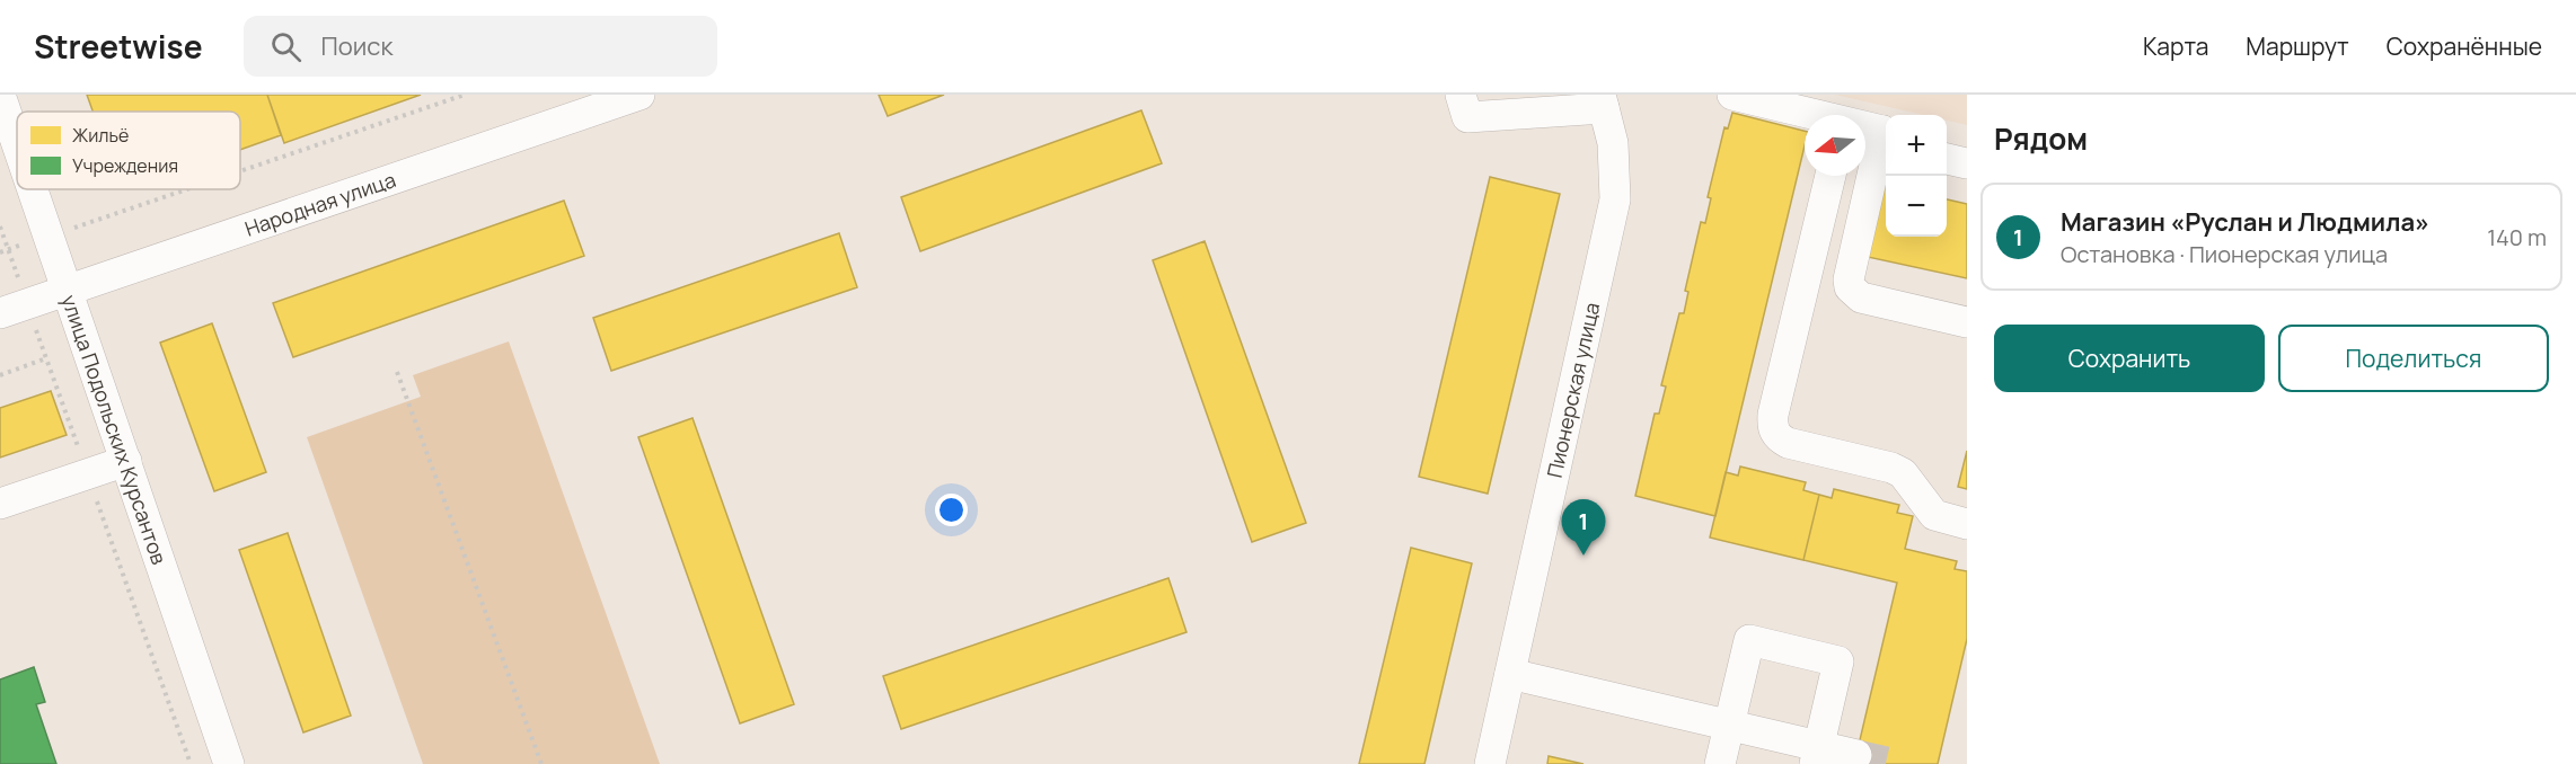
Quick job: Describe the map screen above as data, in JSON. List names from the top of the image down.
{
  "streets": {
    "street": ["Народная улица", "Пионерская улица", "улица Подольских Курсантов"]
  },
  "crossings": [
    ["Народная улица", "улица Подольских Курсантов"]
  ],
  "legend": ["Жильё", "Учреждения"],
  "north": "left",
  "page": {
    "header": "Streetwise",
    "search": "Поиск",
    "nav": ["Карта", "Маршрут", "Сохранённые"],
    "heading": "Рядом",
    "map_buttons": ["+", "−"],
    "list": [
      {
        "mark": "1",
        "name": "Магазин «Руслан и Людмила»",
        "note": "Остановка · Пионерская улица",
        "value": "140 m"
      }
    ],
    "buttons": ["Сохранить", "Поделиться"],
    "pins": "1"
  }
}
